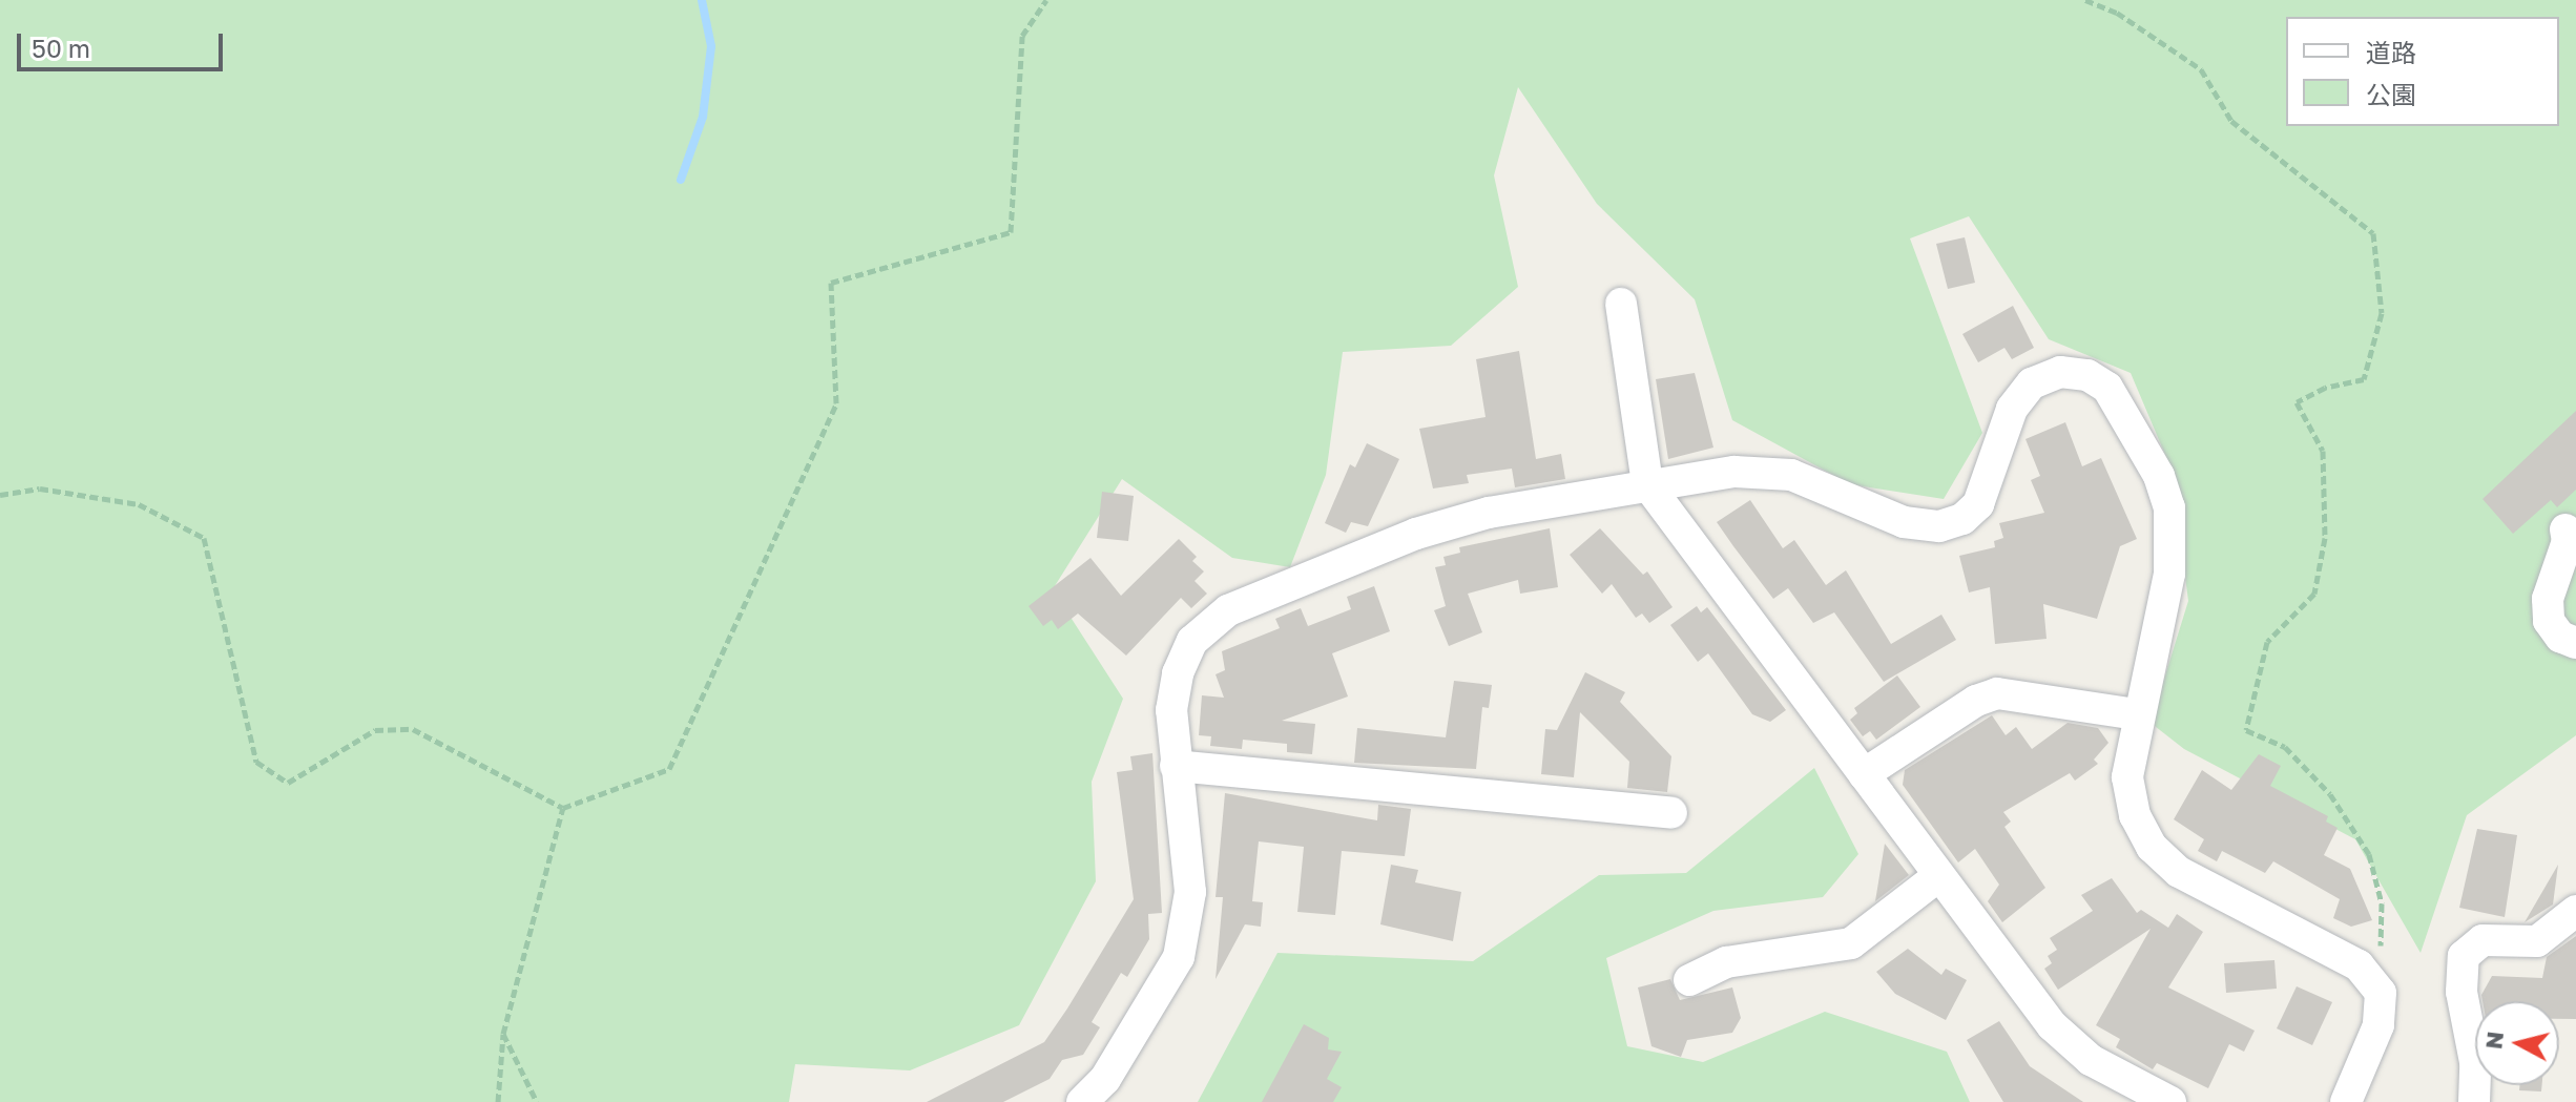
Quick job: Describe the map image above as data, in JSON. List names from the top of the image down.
{
  "legend": ["道路", "公園"],
  "scale_bar": "50 m",
  "north": "left"
}
